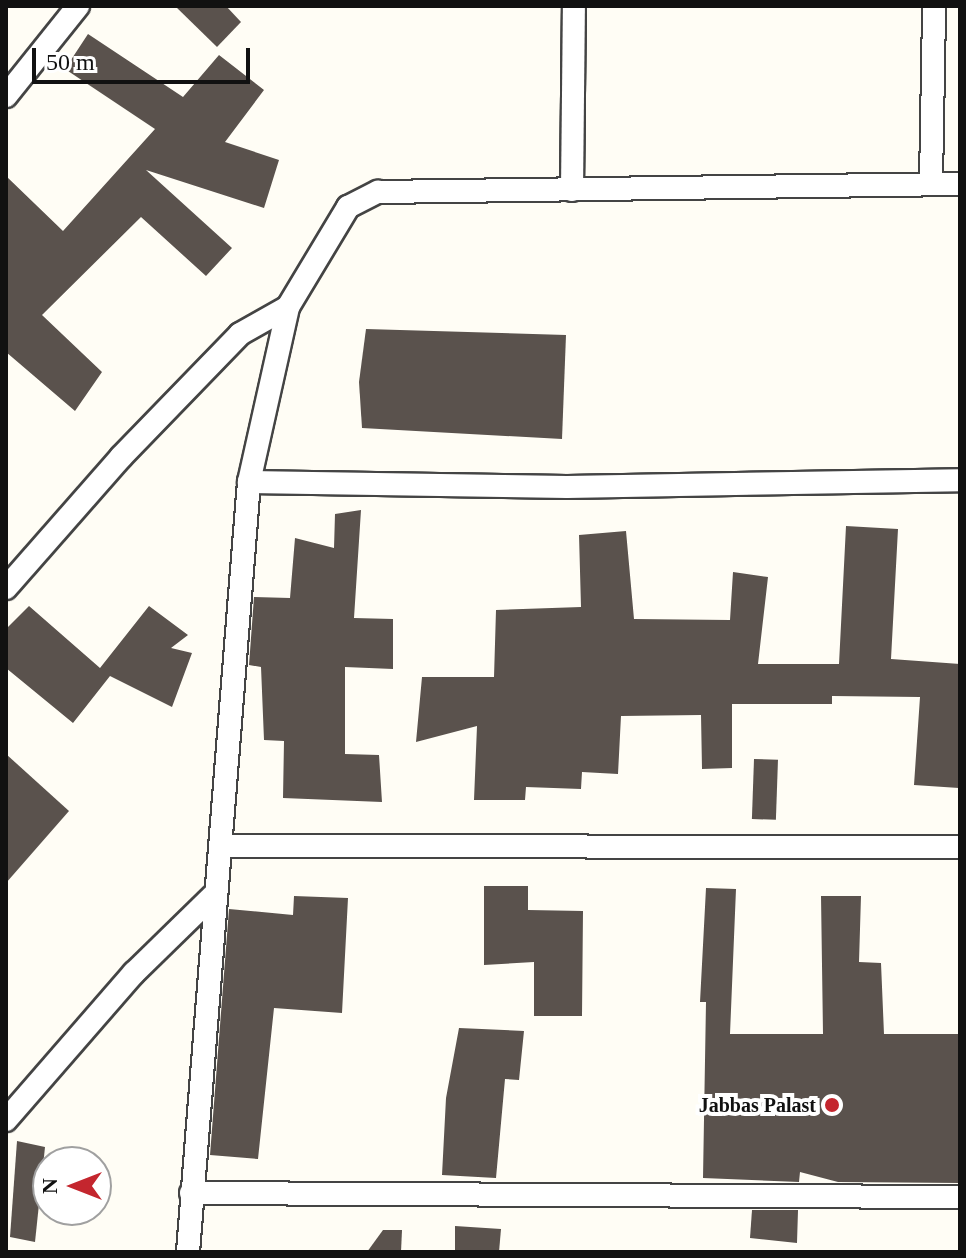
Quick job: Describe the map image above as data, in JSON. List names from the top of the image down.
{
  "places": ["Jabbas Palast"],
  "scale_bar": "50 m",
  "north": "left"
}
